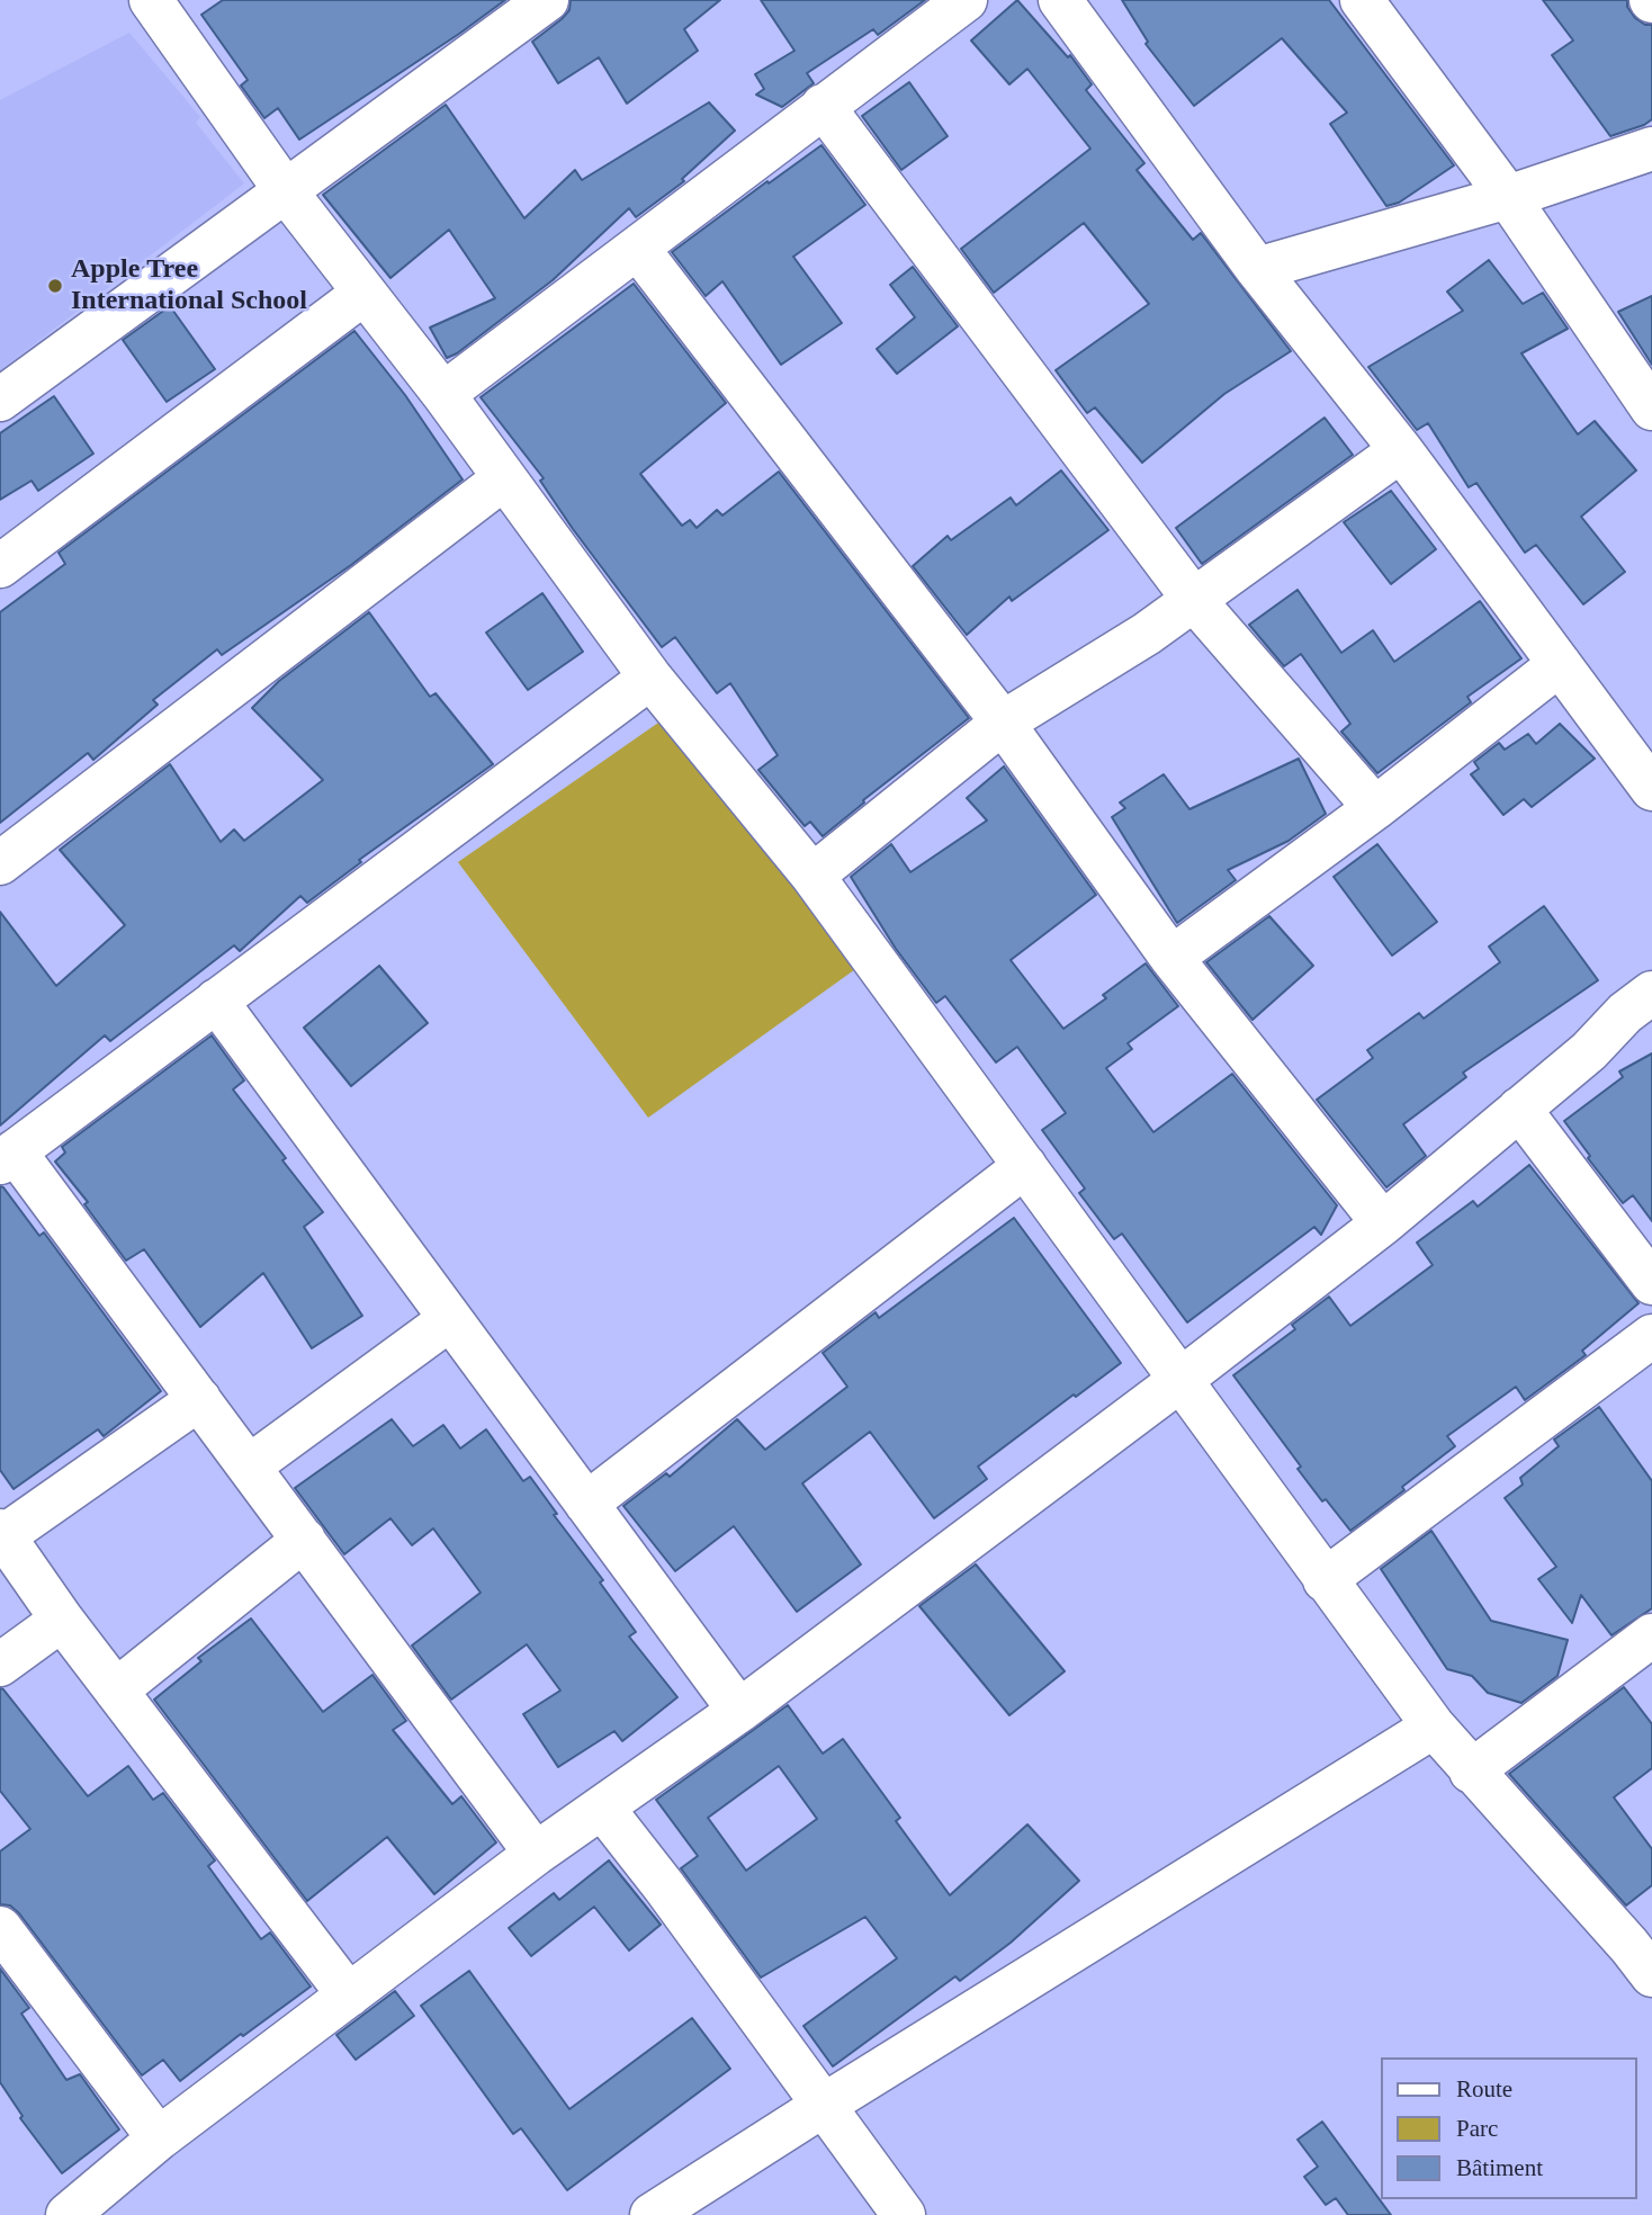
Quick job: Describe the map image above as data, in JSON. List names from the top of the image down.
{
  "places": ["Apple Tree International School"],
  "legend": ["Route", "Parc", "Bâtiment"]
}
